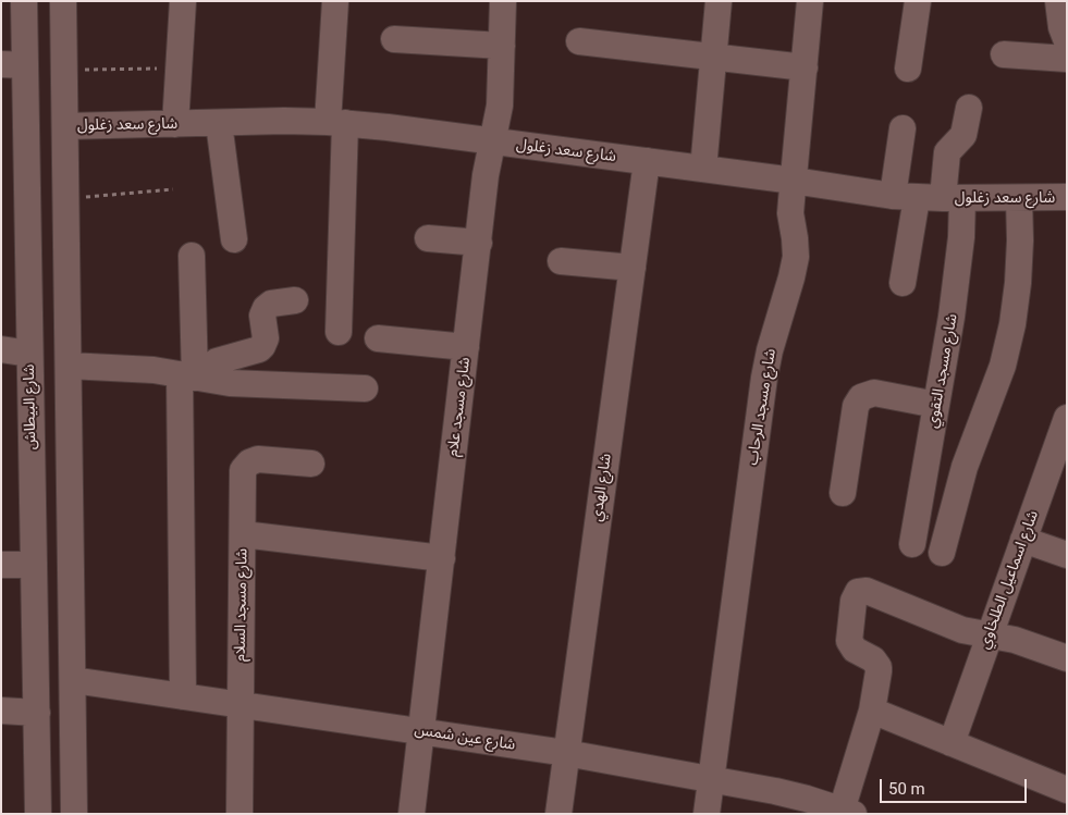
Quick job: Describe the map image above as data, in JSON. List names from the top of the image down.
{
  "streets": {
    "street": [
      "شارع سعد زغلول",
      "شارع مسجد التقوي",
      "شارع البيطاش",
      "شارع مسجد علام",
      "شارع مسجد الرحاب",
      "شارع الهدي",
      "شارع اسماعيل الطلخاوي",
      "شارع مسجد السلام",
      "شارع عين شمس"
    ]
  },
  "crossings": [
    ["شارع سعد زغلول", "شارع مسجد التقوي"],
    ["شارع سعد زغلول", "شارع مسجد علام"],
    ["شارع سعد زغلول", "شارع مسجد الرحاب"],
    ["شارع سعد زغلول", "شارع الهدي"],
    ["شارع مسجد علام", "شارع عين شمس"],
    ["شارع مسجد الرحاب", "شارع عين شمس"],
    ["شارع الهدي", "شارع عين شمس"],
    ["شارع مسجد السلام", "شارع عين شمس"]
  ],
  "scale_bar": "50 m"
}
